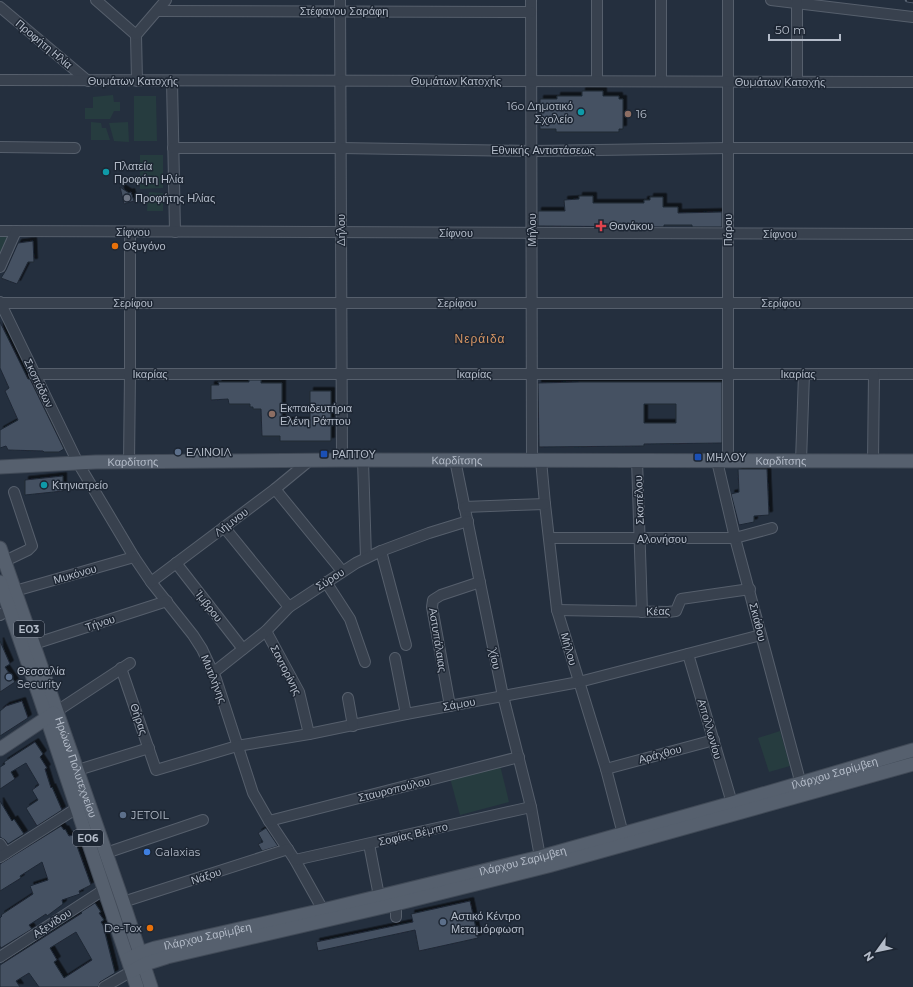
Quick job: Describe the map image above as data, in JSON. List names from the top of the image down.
{
  "streets": {
    "main road": [
      "Καρδίτσης",
      "ΕΟ3",
      "Ηρώων Πολυτεχνείου",
      "Ιλάρχου Σαρίμβεη",
      "ΕΟ6"
    ],
    "street": [
      "Στέφανου Σαράφη",
      "Προφήτη Ηλία",
      "Θυμάτων Κατοχής",
      "Εθνικής Αντιστάσεως",
      "Δήλου",
      "Μήλου",
      "Πάρου",
      "Σίφνου",
      "Σερίφου",
      "Ικαρίας",
      "Σκοπάδων",
      "Σκοπέλου",
      "Λήμνου",
      "Αλονήσου",
      "Μυκόνου",
      "Σύρου",
      "Ίμβρου",
      "Κέας",
      "Σκιάθου",
      "Τήνου",
      "Αστυπάλαιας",
      "Χίου",
      "Σαντορίνης",
      "Μυτιλήνης",
      "Σάμου",
      "Θήρας",
      "Απολλωνίου",
      "Αράχθου",
      "Σταυροπούλου",
      "Σοφίας Βέμπο",
      "Νάξου",
      "Αξενίδου"
    ]
  },
  "crossings": [
    ["Στέφανου Σαράφη", "Δήλου"],
    ["Στέφανου Σαράφη", "Μήλου"],
    ["Προφήτη Ηλία", "Θυμάτων Κατοχής"],
    ["Θυμάτων Κατοχής", "Δήλου"],
    ["Θυμάτων Κατοχής", "Μήλου"],
    ["Θυμάτων Κατοχής", "Πάρου"],
    ["Εθνικής Αντιστάσεως", "Δήλου"],
    ["Εθνικής Αντιστάσεως", "Μήλου"],
    ["Εθνικής Αντιστάσεως", "Πάρου"],
    ["Δήλου", "Σίφνου"],
    ["Δήλου", "Σερίφου"],
    ["Δήλου", "Ικαρίας"],
    ["Δήλου", "Καρδίτσης"],
    ["Μήλου", "Σίφνου"],
    ["Μήλου", "Σερίφου"],
    ["Μήλου", "Ικαρίας"],
    ["Μήλου", "Καρδίτσης"],
    ["Μήλου", "Αλονήσου"],
    ["Μήλου", "Κέας"],
    ["Μήλου", "Σάμου"],
    ["Μήλου", "Αράχθου"],
    ["Μήλου", "Ιλάρχου Σαρίμβεη"],
    ["Πάρου", "Σίφνου"],
    ["Πάρου", "Σερίφου"],
    ["Πάρου", "Ικαρίας"],
    ["Πάρου", "Καρδίτσης"],
    ["Πάρου", "Σκιάθου"],
    ["Σερίφου", "Σκοπάδων"],
    ["Ικαρίας", "Σκοπάδων"],
    ["Σκοπάδων", "Καρδίτσης"],
    ["Σκοπάδων", "Μυτιλήνης"],
    ["Καρδίτσης", "Σκοπέλου"],
    ["Καρδίτσης", "Λήμνου"],
    ["Καρδίτσης", "Σκιάθου"],
    ["Καρδίτσης", "Χίου"],
    ["Καρδίτσης", "Μυτιλήνης"],
    ["Σκοπέλου", "Αλονήσου"],
    ["Σκοπέλου", "Κέας"],
    ["Λήμνου", "Ίμβρου"],
    ["Λήμνου", "Μυτιλήνης"],
    ["Αλονήσου", "Σκιάθου"],
    ["Μυκόνου", "Μυτιλήνης"],
    ["Μυκόνου", "Ηρώων Πολυτεχνείου"],
    ["Σύρου", "Ίμβρου"],
    ["Σύρου", "Χίου"],
    ["Σύρου", "Σαντορίνης"],
    ["Σύρου", "Μυτιλήνης"],
    ["Κέας", "Σκιάθου"],
    ["Σκιάθου", "Σάμου"],
    ["Σκιάθου", "Ιλάρχου Σαρίμβεη"],
    ["Τήνου", "Μυτιλήνης"],
    ["Τήνου", "Ηρώων Πολυτεχνείου"],
    ["Αστυπάλαιας", "Χίου"],
    ["Αστυπάλαιας", "Σάμου"],
    ["Χίου", "Σάμου"],
    ["Χίου", "Ιλάρχου Σαρίμβεη"],
    ["Χίου", "Σταυροπούλου"],
    ["Χίου", "Σοφίας Βέμπο"],
    ["Σαντορίνης", "Σάμου"],
    ["Μυτιλήνης", "Σάμου"],
    ["Μυτιλήνης", "Ιλάρχου Σαρίμβεη"],
    ["Μυτιλήνης", "Σταυροπούλου"],
    ["Μυτιλήνης", "Σοφίας Βέμπο"],
    ["Μυτιλήνης", "Νάξου"],
    ["Σάμου", "Θήρας"],
    ["Σάμου", "Απολλωνίου"],
    ["Θήρας", "Ηρώων Πολυτεχνείου"],
    ["Απολλωνίου", "Αράχθου"],
    ["Απολλωνίου", "Ιλάρχου Σαρίμβεη"],
    ["Ηρώων Πολυτεχνείου", "Ιλάρχου Σαρίμβεη"],
    ["Ηρώων Πολυτεχνείου", "Νάξου"],
    ["Ηρώων Πολυτεχνείου", "Αξενίδου"]
  ],
  "districts": ["Νεράιδα"],
  "places": {
    "other": [
      "16o Δημοτικό Σχολείο",
      "16",
      "Πλατεία Προφήτη Ηλία",
      "Προφήτης Ηλίας",
      "Οξυγόνο",
      "Εκπαιδευτήρια Ελένη Ράπτου",
      "ΕΛΙΝΟΙΛ",
      "Κτηνιατρείο",
      "Θεσσαλία Security",
      "JETOIL",
      "Galaxias",
      "Αστικό Κέντρο Μεταμόρφωση",
      "De-Tox"
    ],
    "health": ["Θανάκου"],
    "transit": ["ΡΑΠΤΟΥ", "ΜΗΛΟΥ"]
  },
  "scale_bar": "50 m",
  "north": "bottom left"
}
